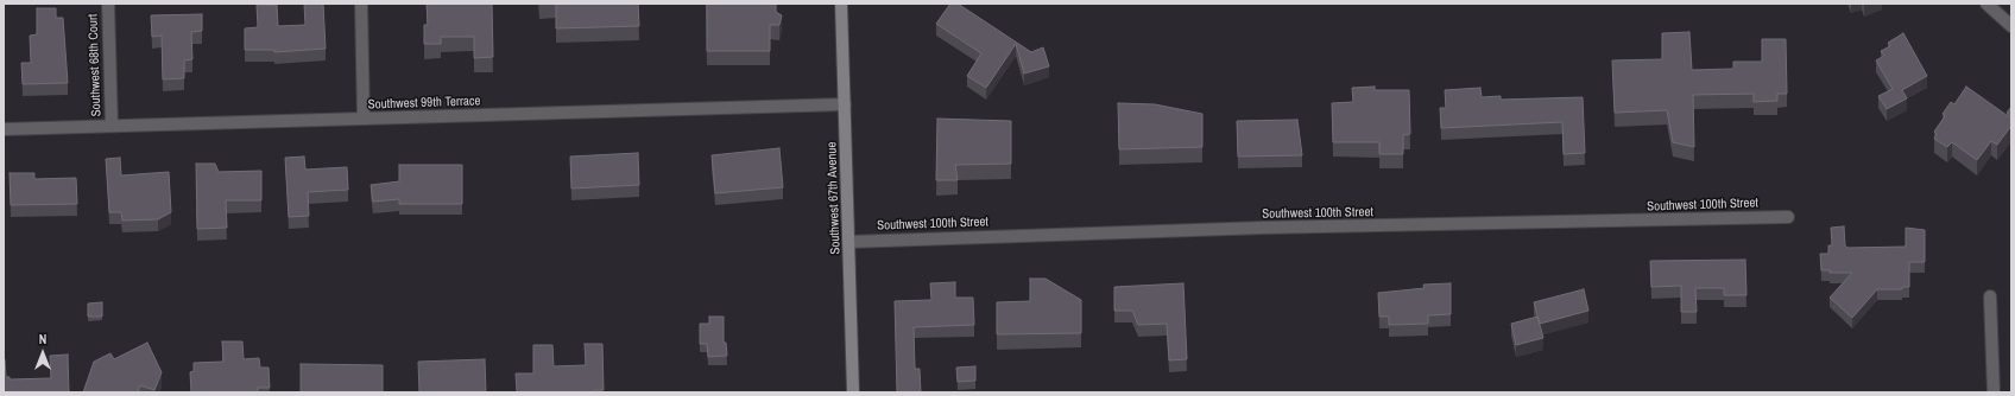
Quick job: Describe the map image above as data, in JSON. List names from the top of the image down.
{
  "streets": {
    "main road": ["Southwest 67th Avenue"],
    "street": ["Southwest 68th Court", "Southwest 99th Terrace", "Southwest 100th Street"]
  },
  "crossings": [
    ["Southwest 68th Court", "Southwest 99th Terrace"],
    ["Southwest 99th Terrace", "Southwest 67th Avenue"],
    ["Southwest 67th Avenue", "Southwest 100th Street"]
  ],
  "north": "top"
}
